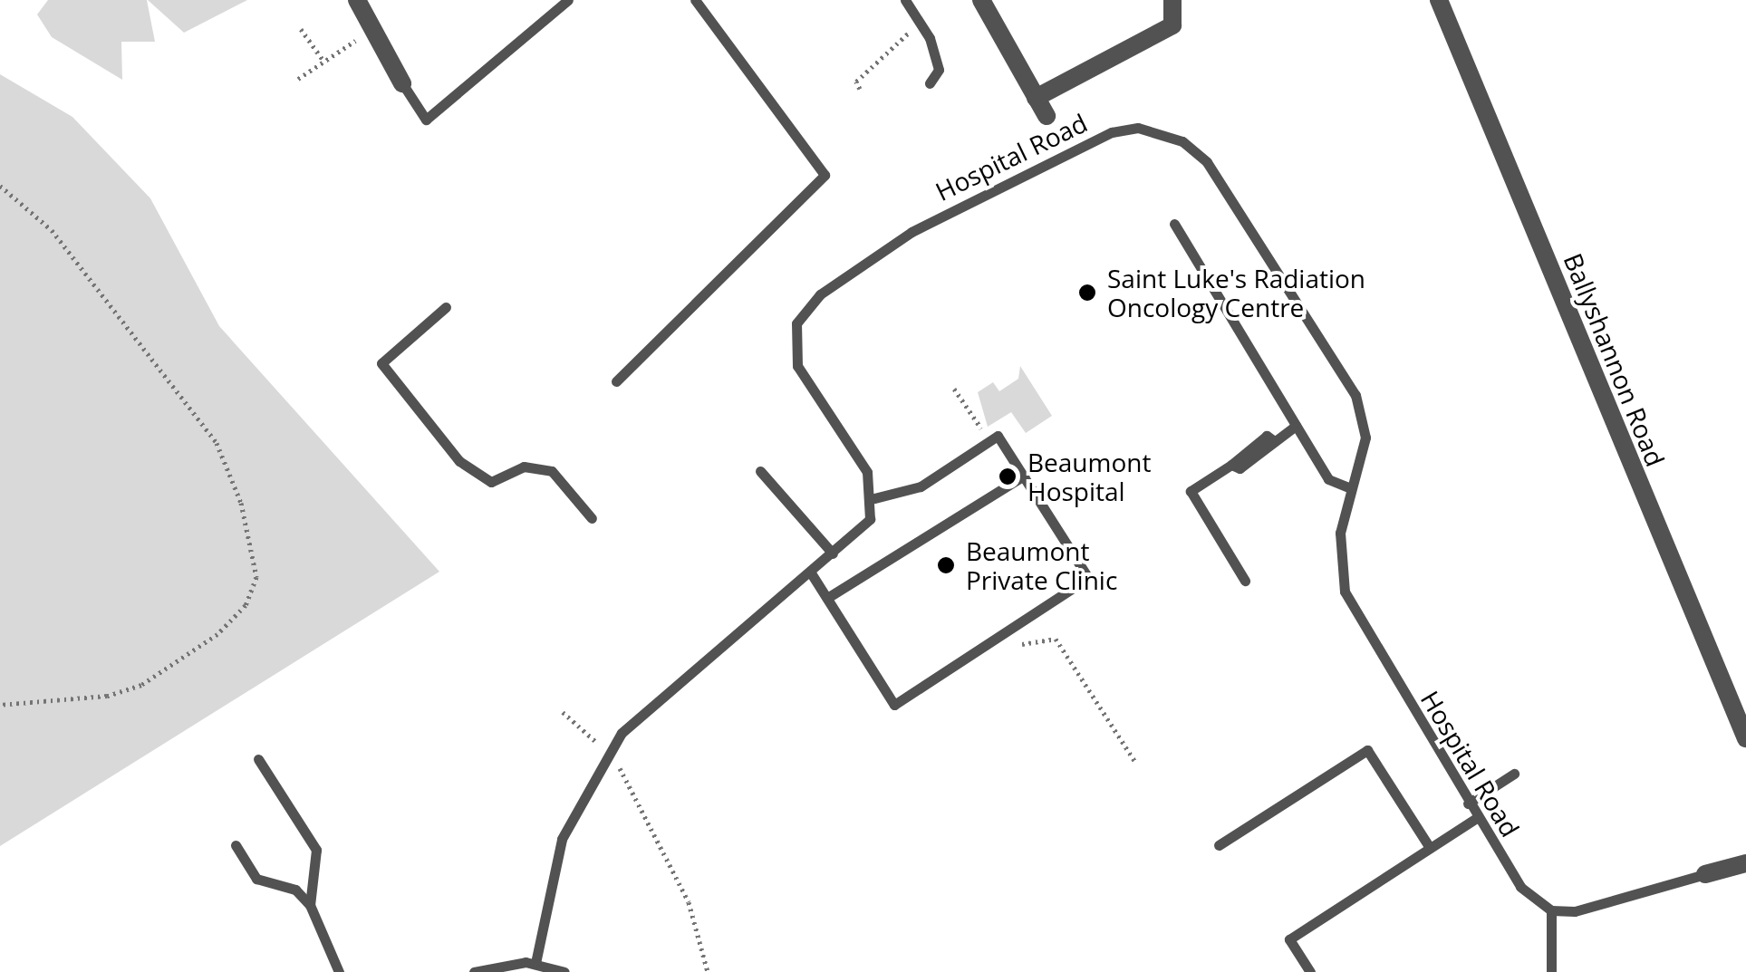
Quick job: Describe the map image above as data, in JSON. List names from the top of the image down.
{
  "streets": {
    "street": ["Ballyshannon Road"],
    "lane": ["Hospital Road"]
  },
  "places": ["Saint Luke's Radiation Oncology Centre", "Beaumont Hospital", "Beaumont Private Clinic"]
}
